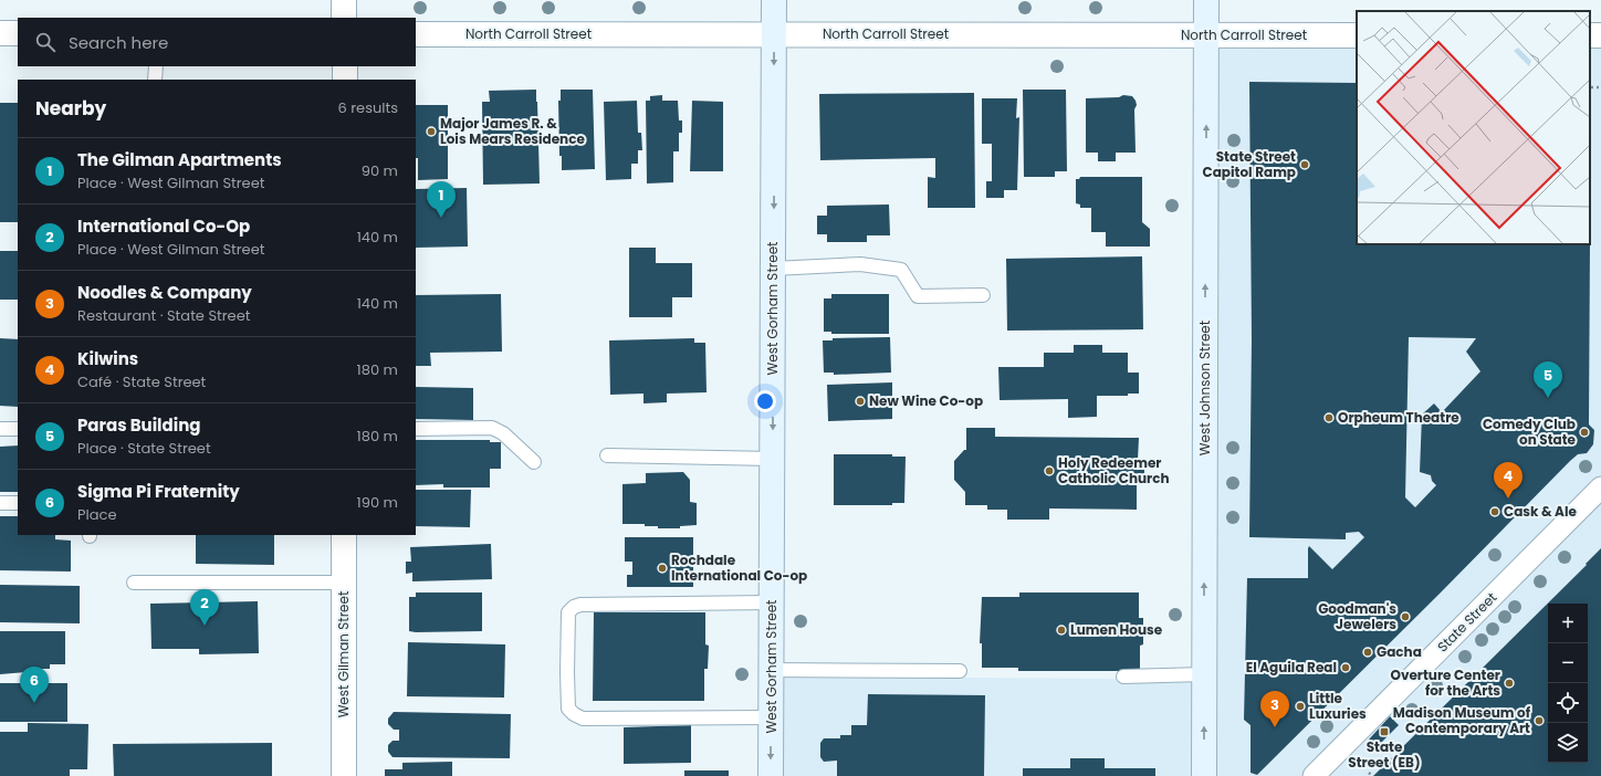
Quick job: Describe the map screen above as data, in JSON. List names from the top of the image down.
{
  "streets": {
    "main road": ["West Gorham Street", "West Johnson Street"],
    "street": ["North Carroll Street", "State Street", "West Gilman Street"]
  },
  "crossings": [
    ["North Carroll Street", "West Gorham Street"],
    ["North Carroll Street", "West Johnson Street"]
  ],
  "one_way": ["West Gorham Street", "West Johnson Street"],
  "places": {
    "other": [
      "Major James R. & Lois Mears Residence",
      "State Street Capitol Ramp",
      "New Wine Co-op",
      "Orpheum Theatre",
      "Comedy Club on State",
      "Holy Redeemer Catholic Church",
      "Cask & Ale",
      "Rochdale International Co-op",
      "Goodman's Jewelers",
      "Lumen House",
      "Gacha",
      "El Aguila Real",
      "Overture Center for the Arts",
      "Little Luxuries",
      "Madison Museum of Contemporary Art"
    ],
    "transit": ["State Street (EB)"]
  },
  "page": {
    "search": "Search here",
    "heading": ["Nearby", "6 results"],
    "list": [
      {
        "mark": "1",
        "name": "The Gilman Apartments",
        "note": "Place · West Gilman Street",
        "value": "90 m"
      },
      {
        "mark": "2",
        "name": "International Co-Op",
        "note": "Place · West Gilman Street",
        "value": "140 m"
      },
      {
        "mark": "3",
        "name": "Noodles & Company",
        "note": "Restaurant · State Street",
        "value": "140 m"
      },
      {
        "mark": "4",
        "name": "Kilwins",
        "note": "Café · State Street",
        "value": "180 m"
      },
      {
        "mark": "5",
        "name": "Paras Building",
        "note": "Place · State Street",
        "value": "180 m"
      },
      {
        "mark": "6",
        "name": "Sigma Pi Fraternity",
        "note": "Place",
        "value": "190 m"
      }
    ],
    "pins": [
      "1",
      "5",
      "4",
      "2",
      "6",
      "3"
    ],
    "map_buttons": ["+", "−"]
  }
}
